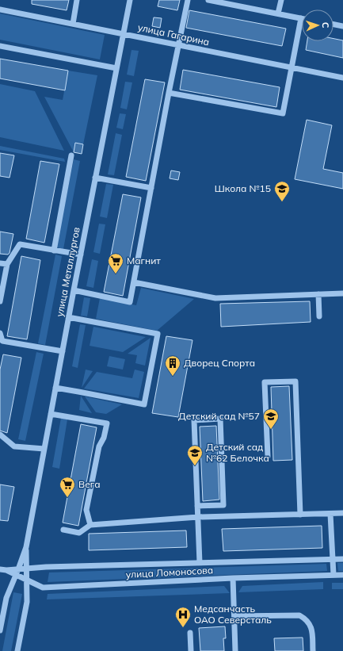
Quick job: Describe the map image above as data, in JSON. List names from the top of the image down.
{
  "streets": {
    "street": ["улица Гагарина", "улица Металлургов", "улица Ломоносова"]
  },
  "crossings": [
    ["улица Гагарина", "улица Металлургов"],
    ["улица Металлургов", "улица Ломоносова"]
  ],
  "places": {
    "school or university": ["Школа №15", "Детский сад №57", "Детский сад №62 Белочка"],
    "supermarket": ["Магнит", "Вега"],
    "building": ["Дворец Спорта"],
    "hospital": ["Медсанчасть ОАО Северсталь"]
  },
  "north": "right"
}
